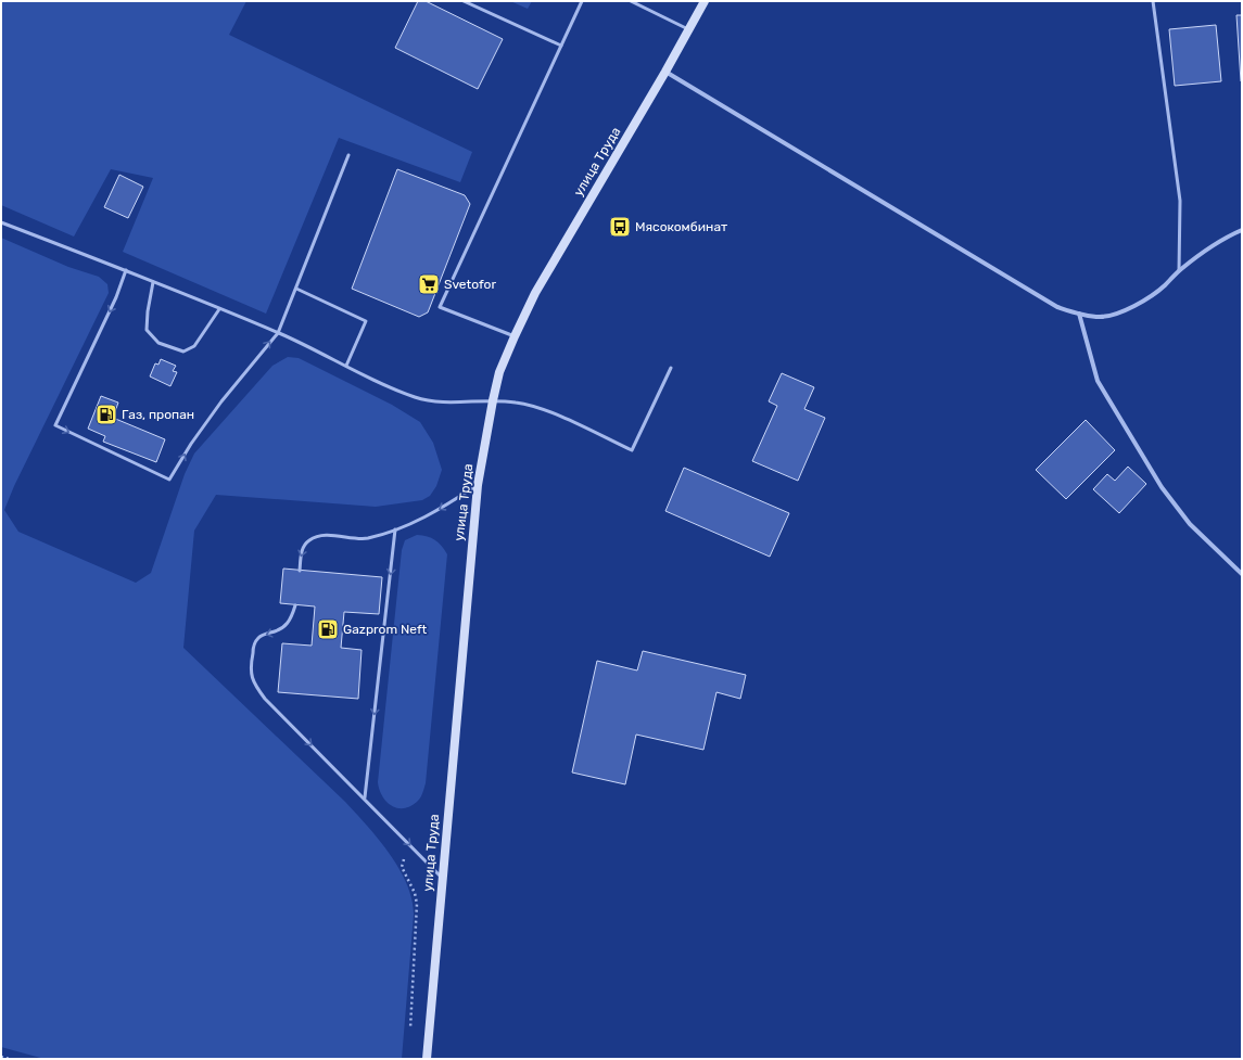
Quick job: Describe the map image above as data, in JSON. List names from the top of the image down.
{
  "streets": {
    "street": ["улица Труда"]
  },
  "places": {
    "bus stop": ["Мясокомбинат"],
    "supermarket": ["Svetofor"],
    "fuel station": ["Газ, пропан", "Gazprom Neft"]
  }
}
